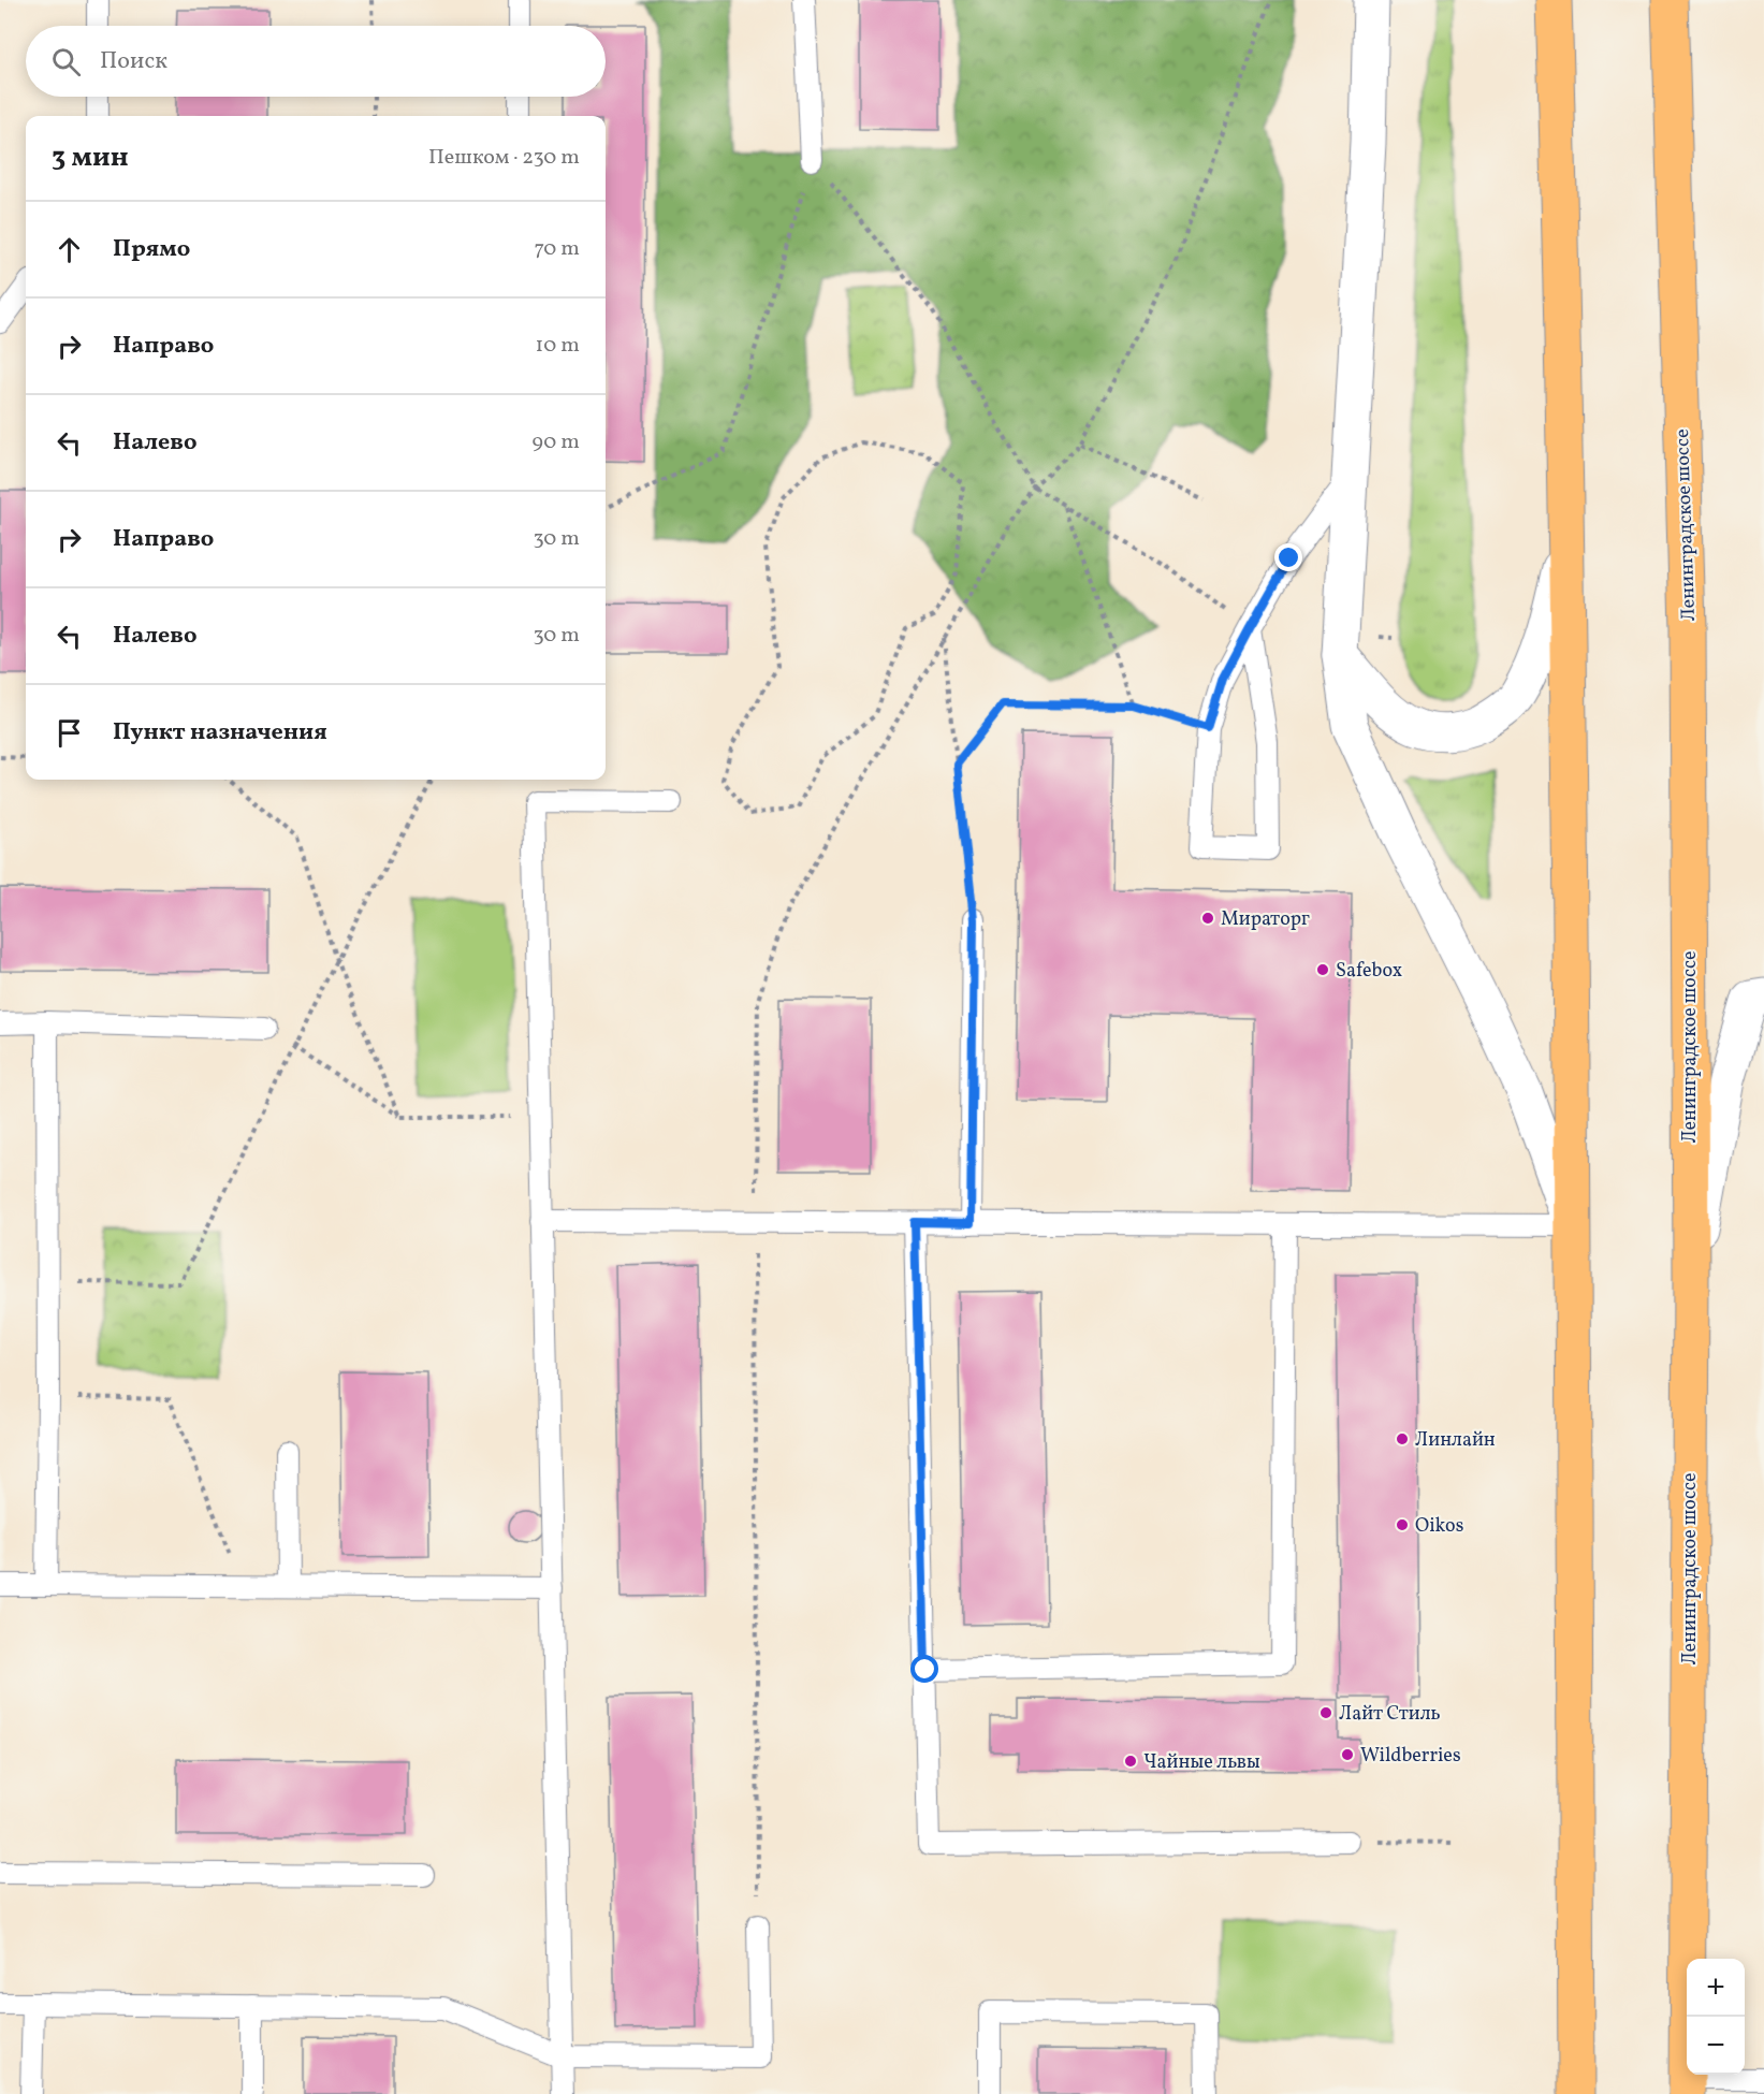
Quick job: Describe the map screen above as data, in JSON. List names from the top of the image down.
{
  "streets": {
    "main road": ["Ленинградское шоссе"]
  },
  "places": [
    "Мираторг",
    "Safebox",
    "Линлайн",
    "Oikos",
    "Лайт Стиль",
    "Wildberries",
    "Чайные львы"
  ],
  "page": {
    "search": "Поиск",
    "heading": ["3 мин", "Пешком · 230 m"],
    "list": [
      ["Прямо", "70 m"],
      ["Направо", "10 m"],
      ["Налево", "90 m"],
      ["Направо", "30 m"],
      ["Налево", "30 m"],
      "Пункт назначения"
    ],
    "map_buttons": ["+", "−"]
  }
}
